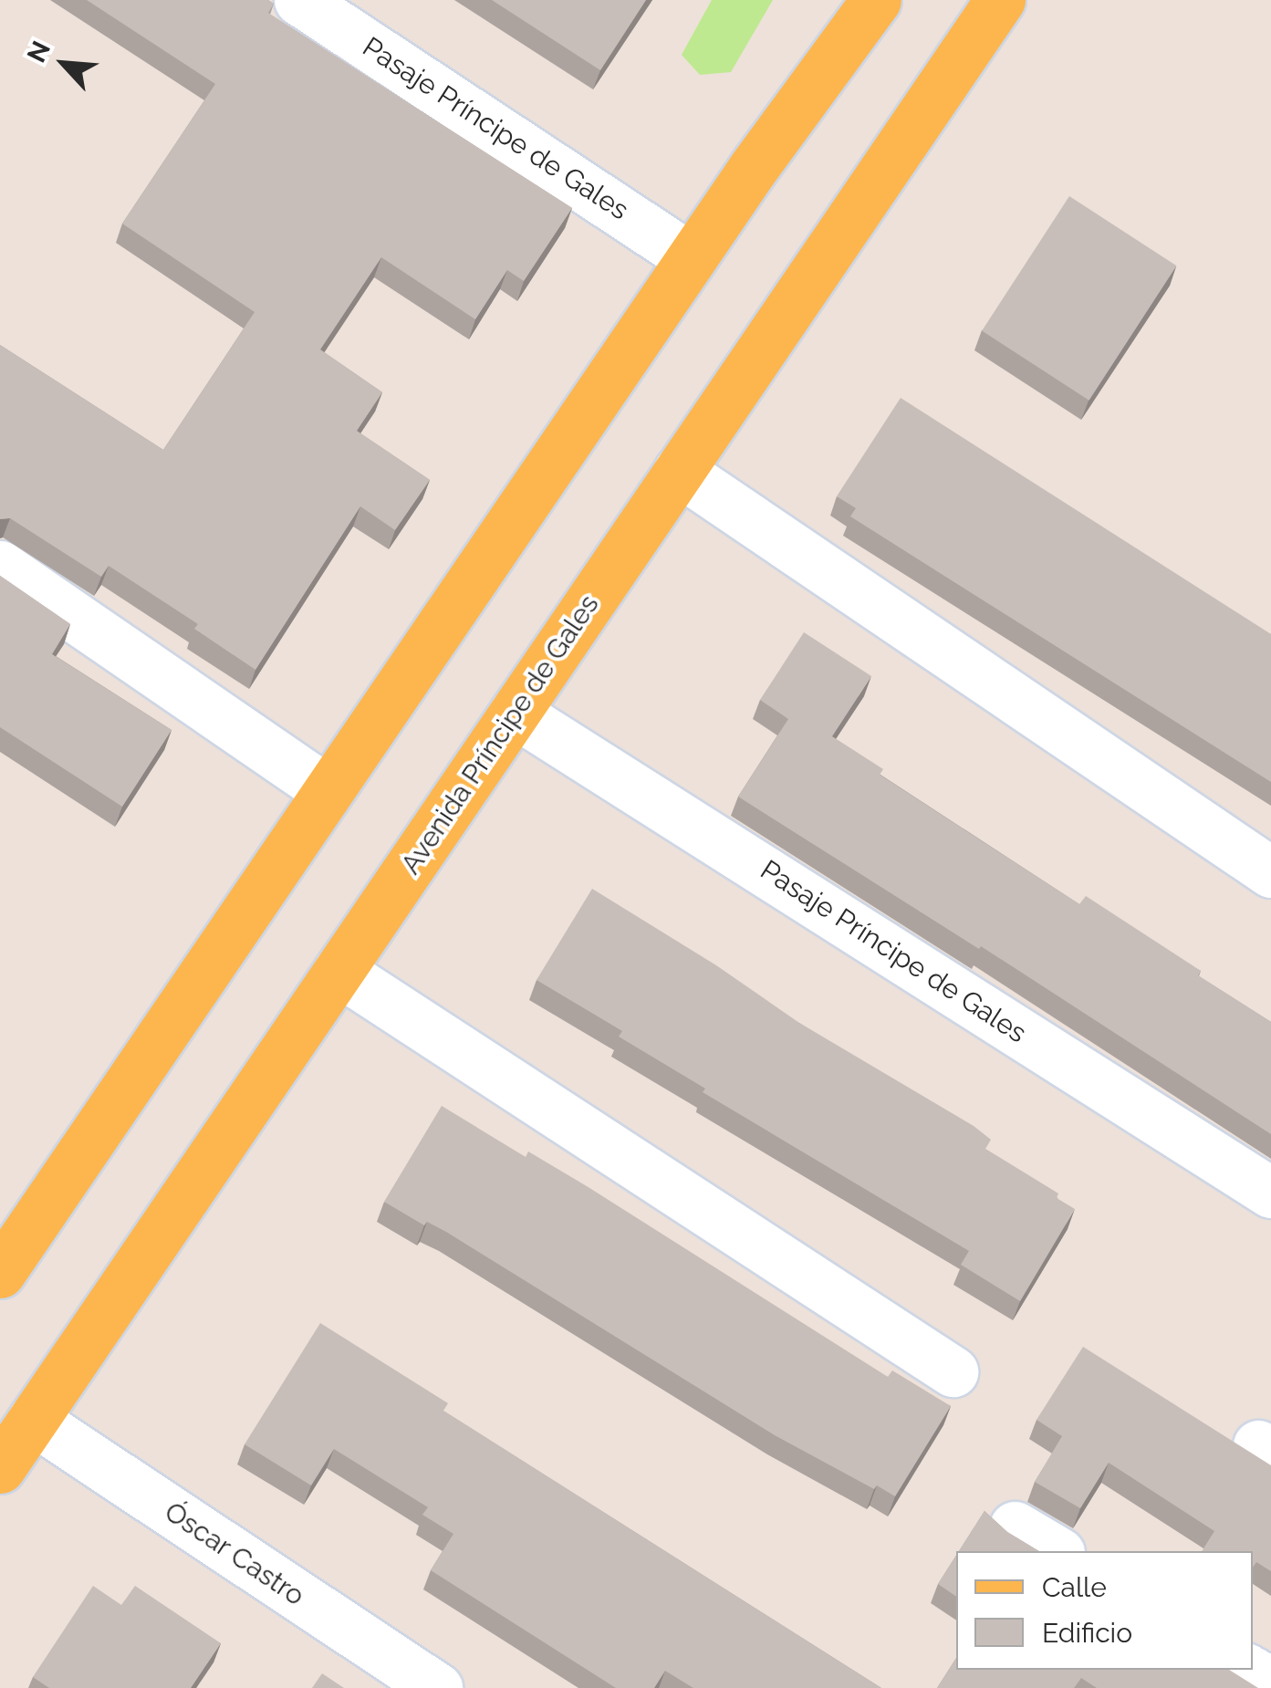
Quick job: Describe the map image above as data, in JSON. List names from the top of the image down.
{
  "streets": {
    "main road": ["Avenida Príncipe de Gales"],
    "street": ["Pasaje Príncipe de Gales", "Óscar Castro"]
  },
  "crossings": [
    ["Pasaje Príncipe de Gales", "Avenida Príncipe de Gales"],
    ["Avenida Príncipe de Gales", "Óscar Castro"]
  ],
  "legend": ["Calle", "Edificio"],
  "north": "top left"
}
